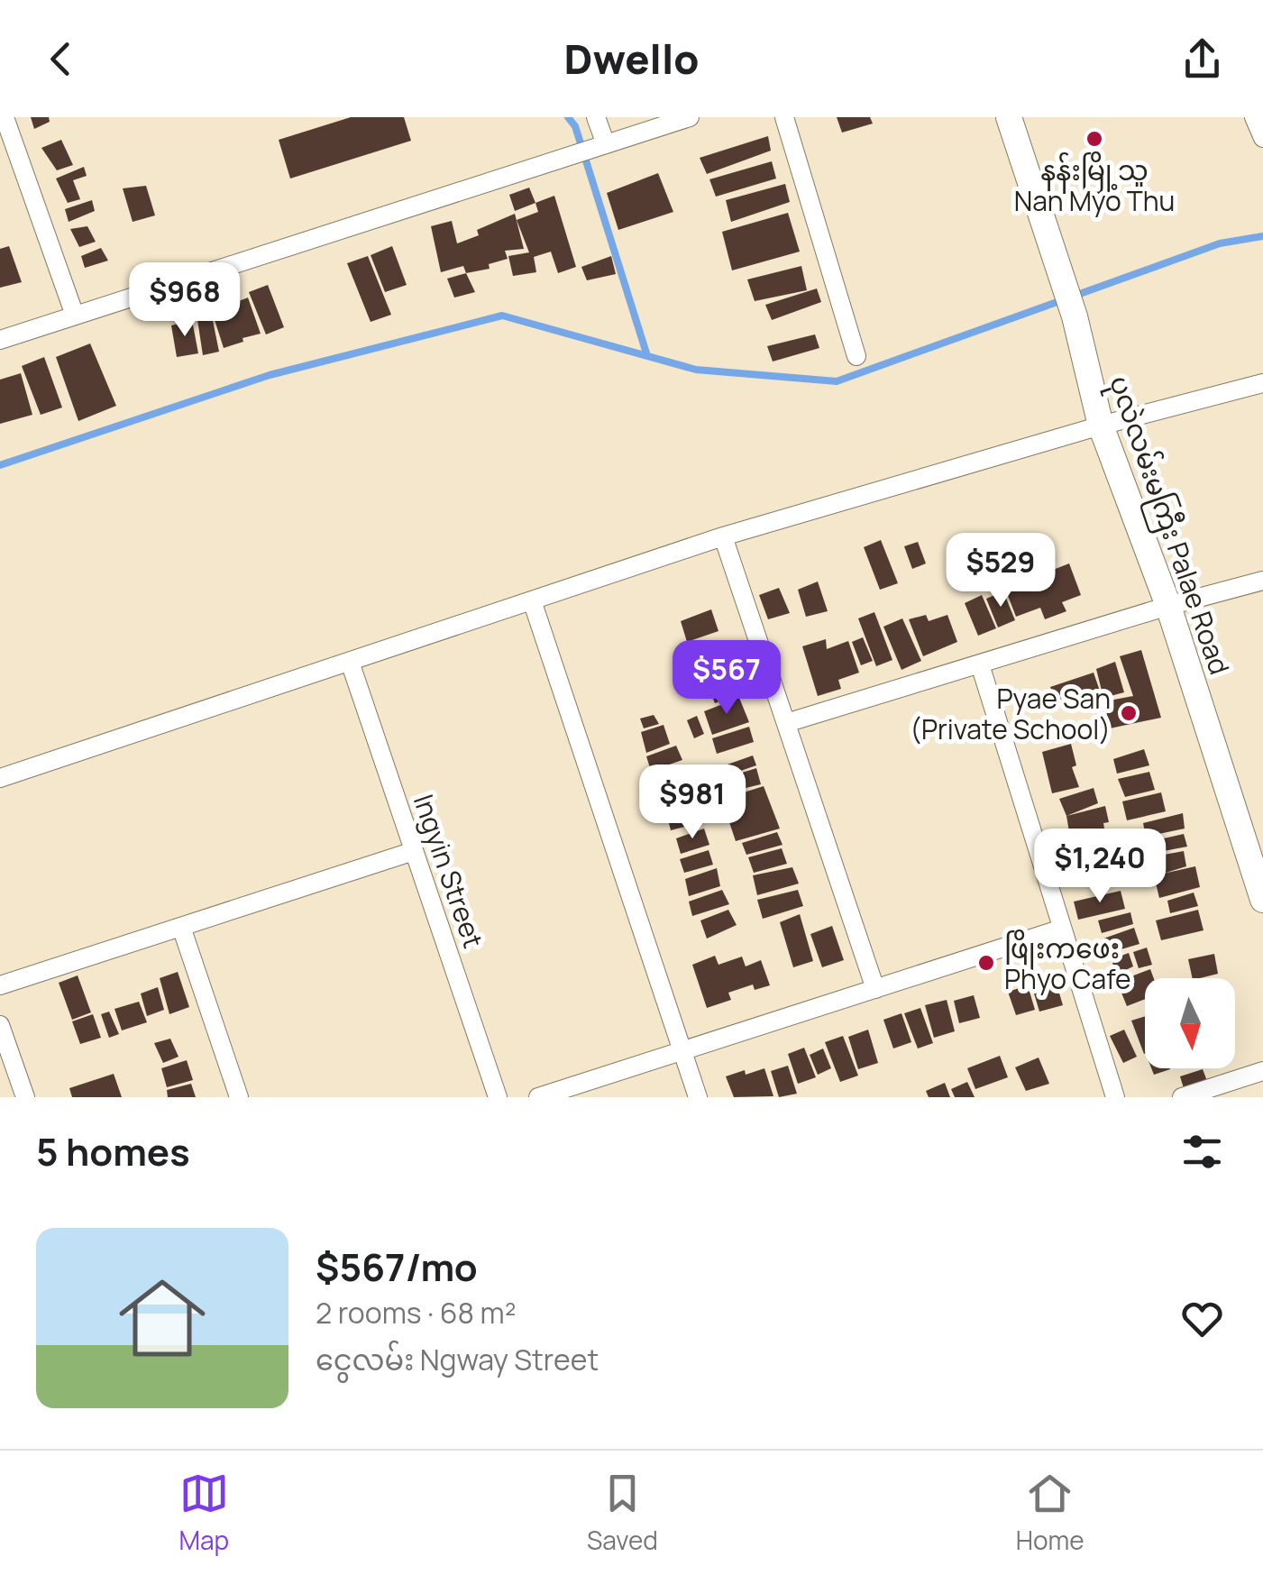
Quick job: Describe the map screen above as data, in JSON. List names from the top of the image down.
{
  "streets": {
    "street": ["ပုလဲလမ်းမကြီး Palae Road", "Ingyin Street"]
  },
  "places": ["နန်းမြို့သူ Nan Myo Thu", "Pyae San (Private School)", "ဖြိုးကဖေး Phyo Cafe"],
  "north": "bottom",
  "page": {
    "header": "Dwello",
    "price": [
      "$968",
      "$529",
      "$567",
      "$981",
      "$1,240"
    ],
    "heading": "5 homes",
    "list": [
      {
        "name": "$567/mo",
        "note": "2 rooms · 68 m² · ငွေလမ်း Ngway Street"
      }
    ],
    "tabs": ["Map", "Saved", "Home"]
  }
}
